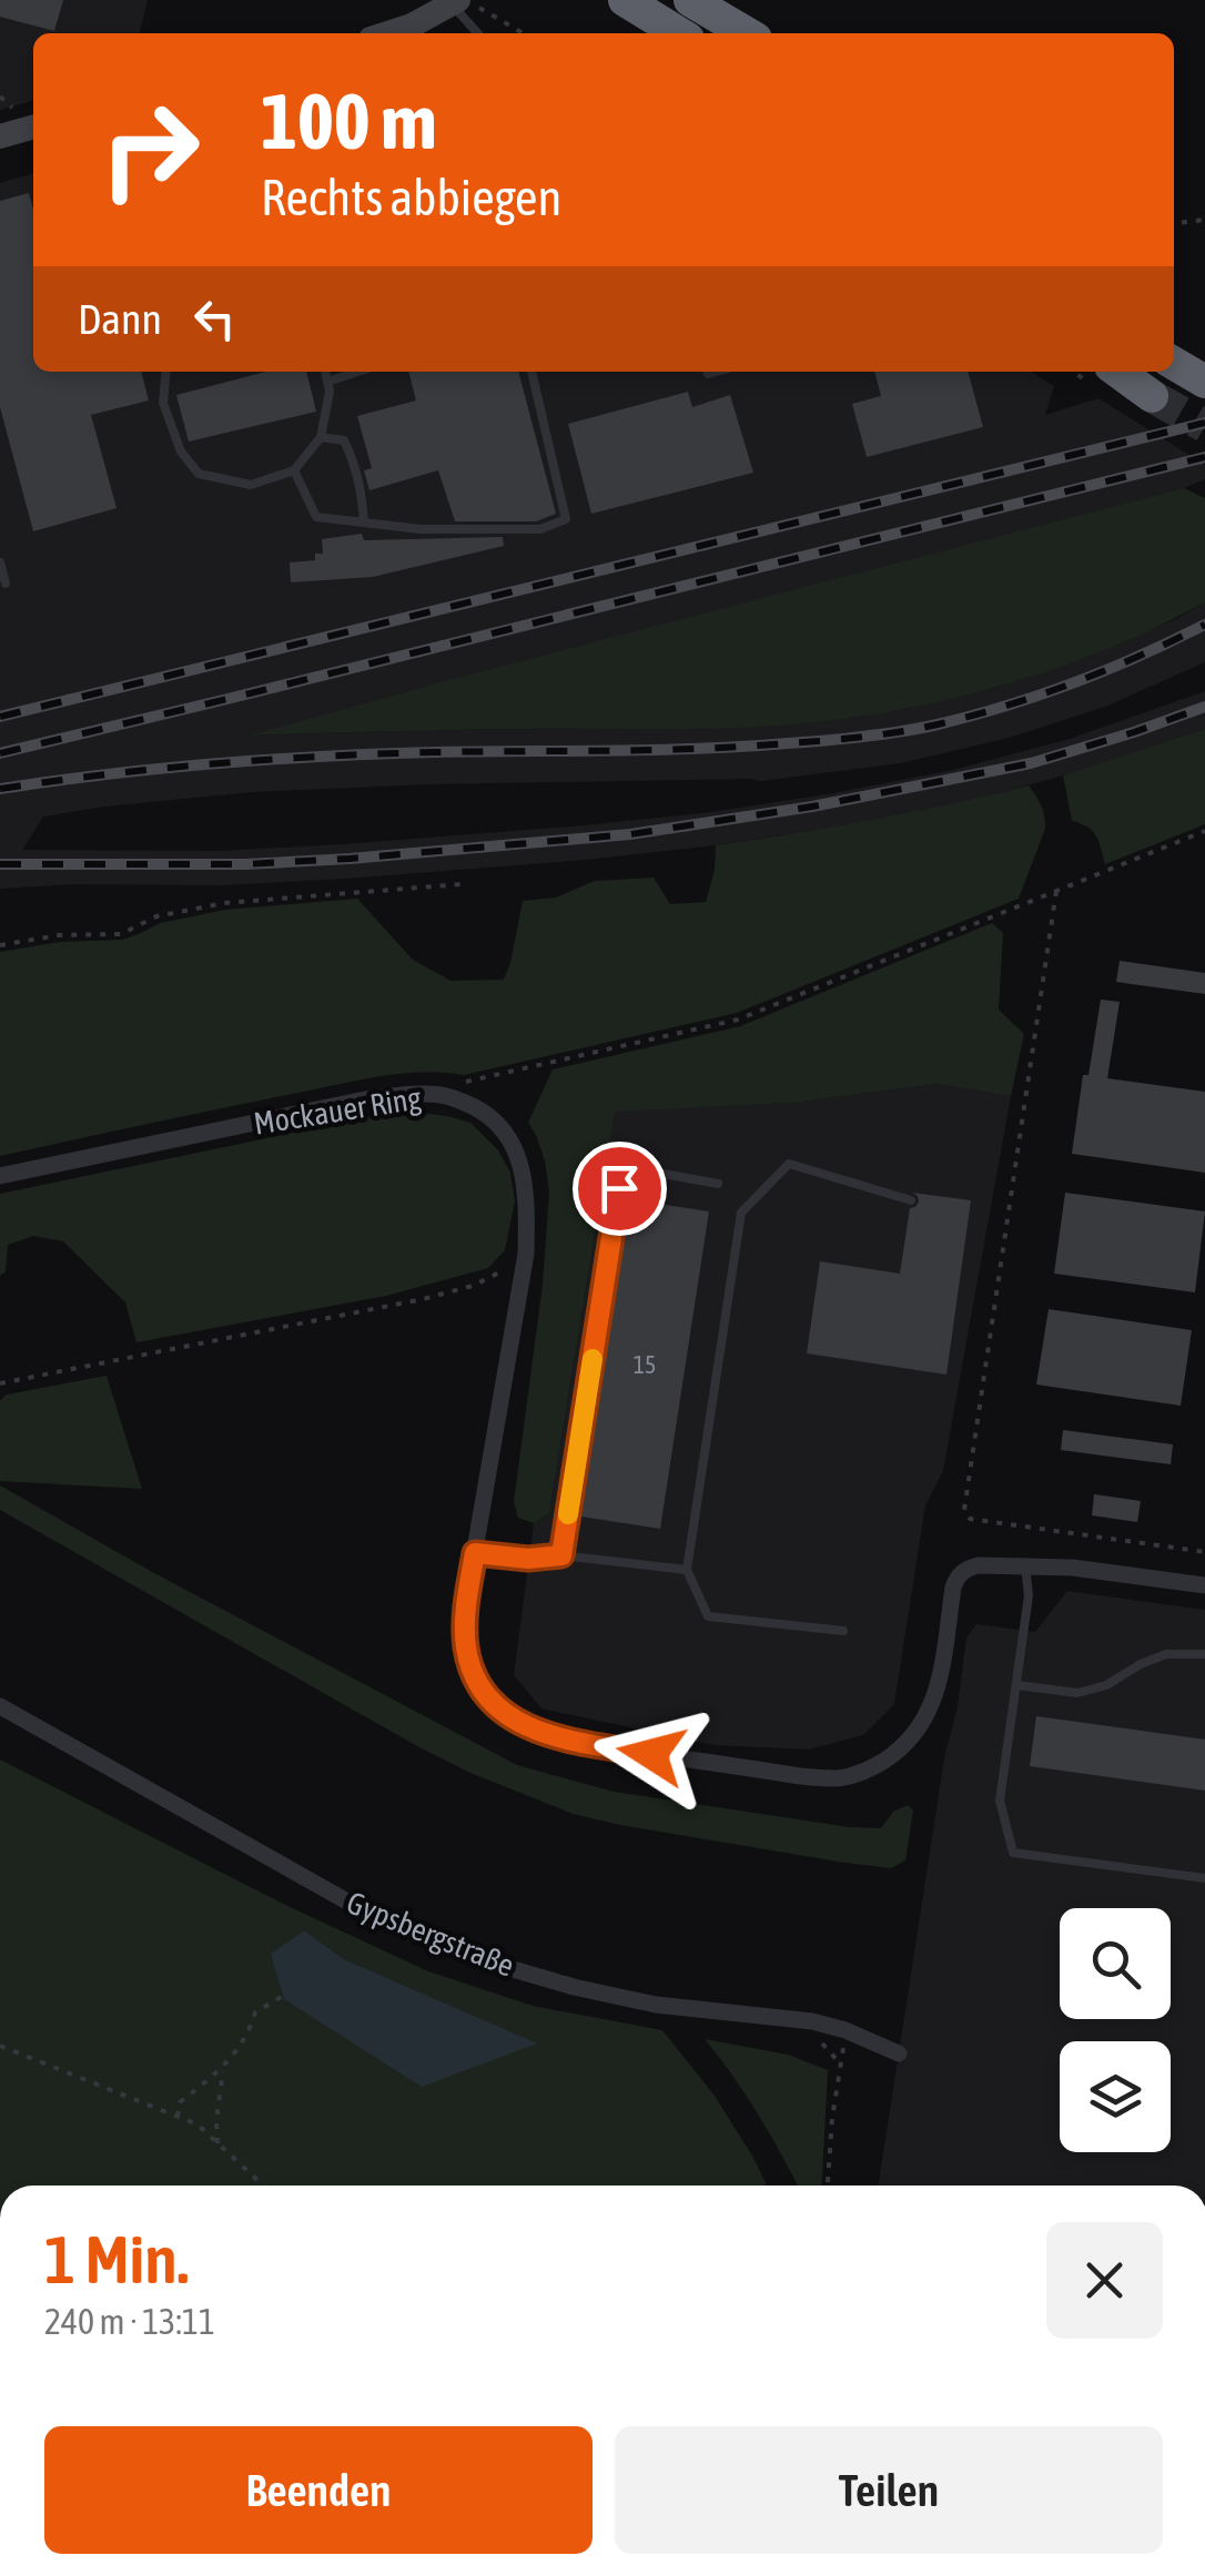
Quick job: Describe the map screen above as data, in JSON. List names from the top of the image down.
{
  "streets": {
    "street": ["Mockauer Ring", "Gypsbergstraße"]
  },
  "house_numbers": ["15"],
  "page": {
    "turn": ["100 m", "Rechts abbiegen"],
    "then": "Dann",
    "heading": ["1 Min.", "240 m · 13:11"],
    "buttons": ["Beenden", "Teilen"]
  }
}
